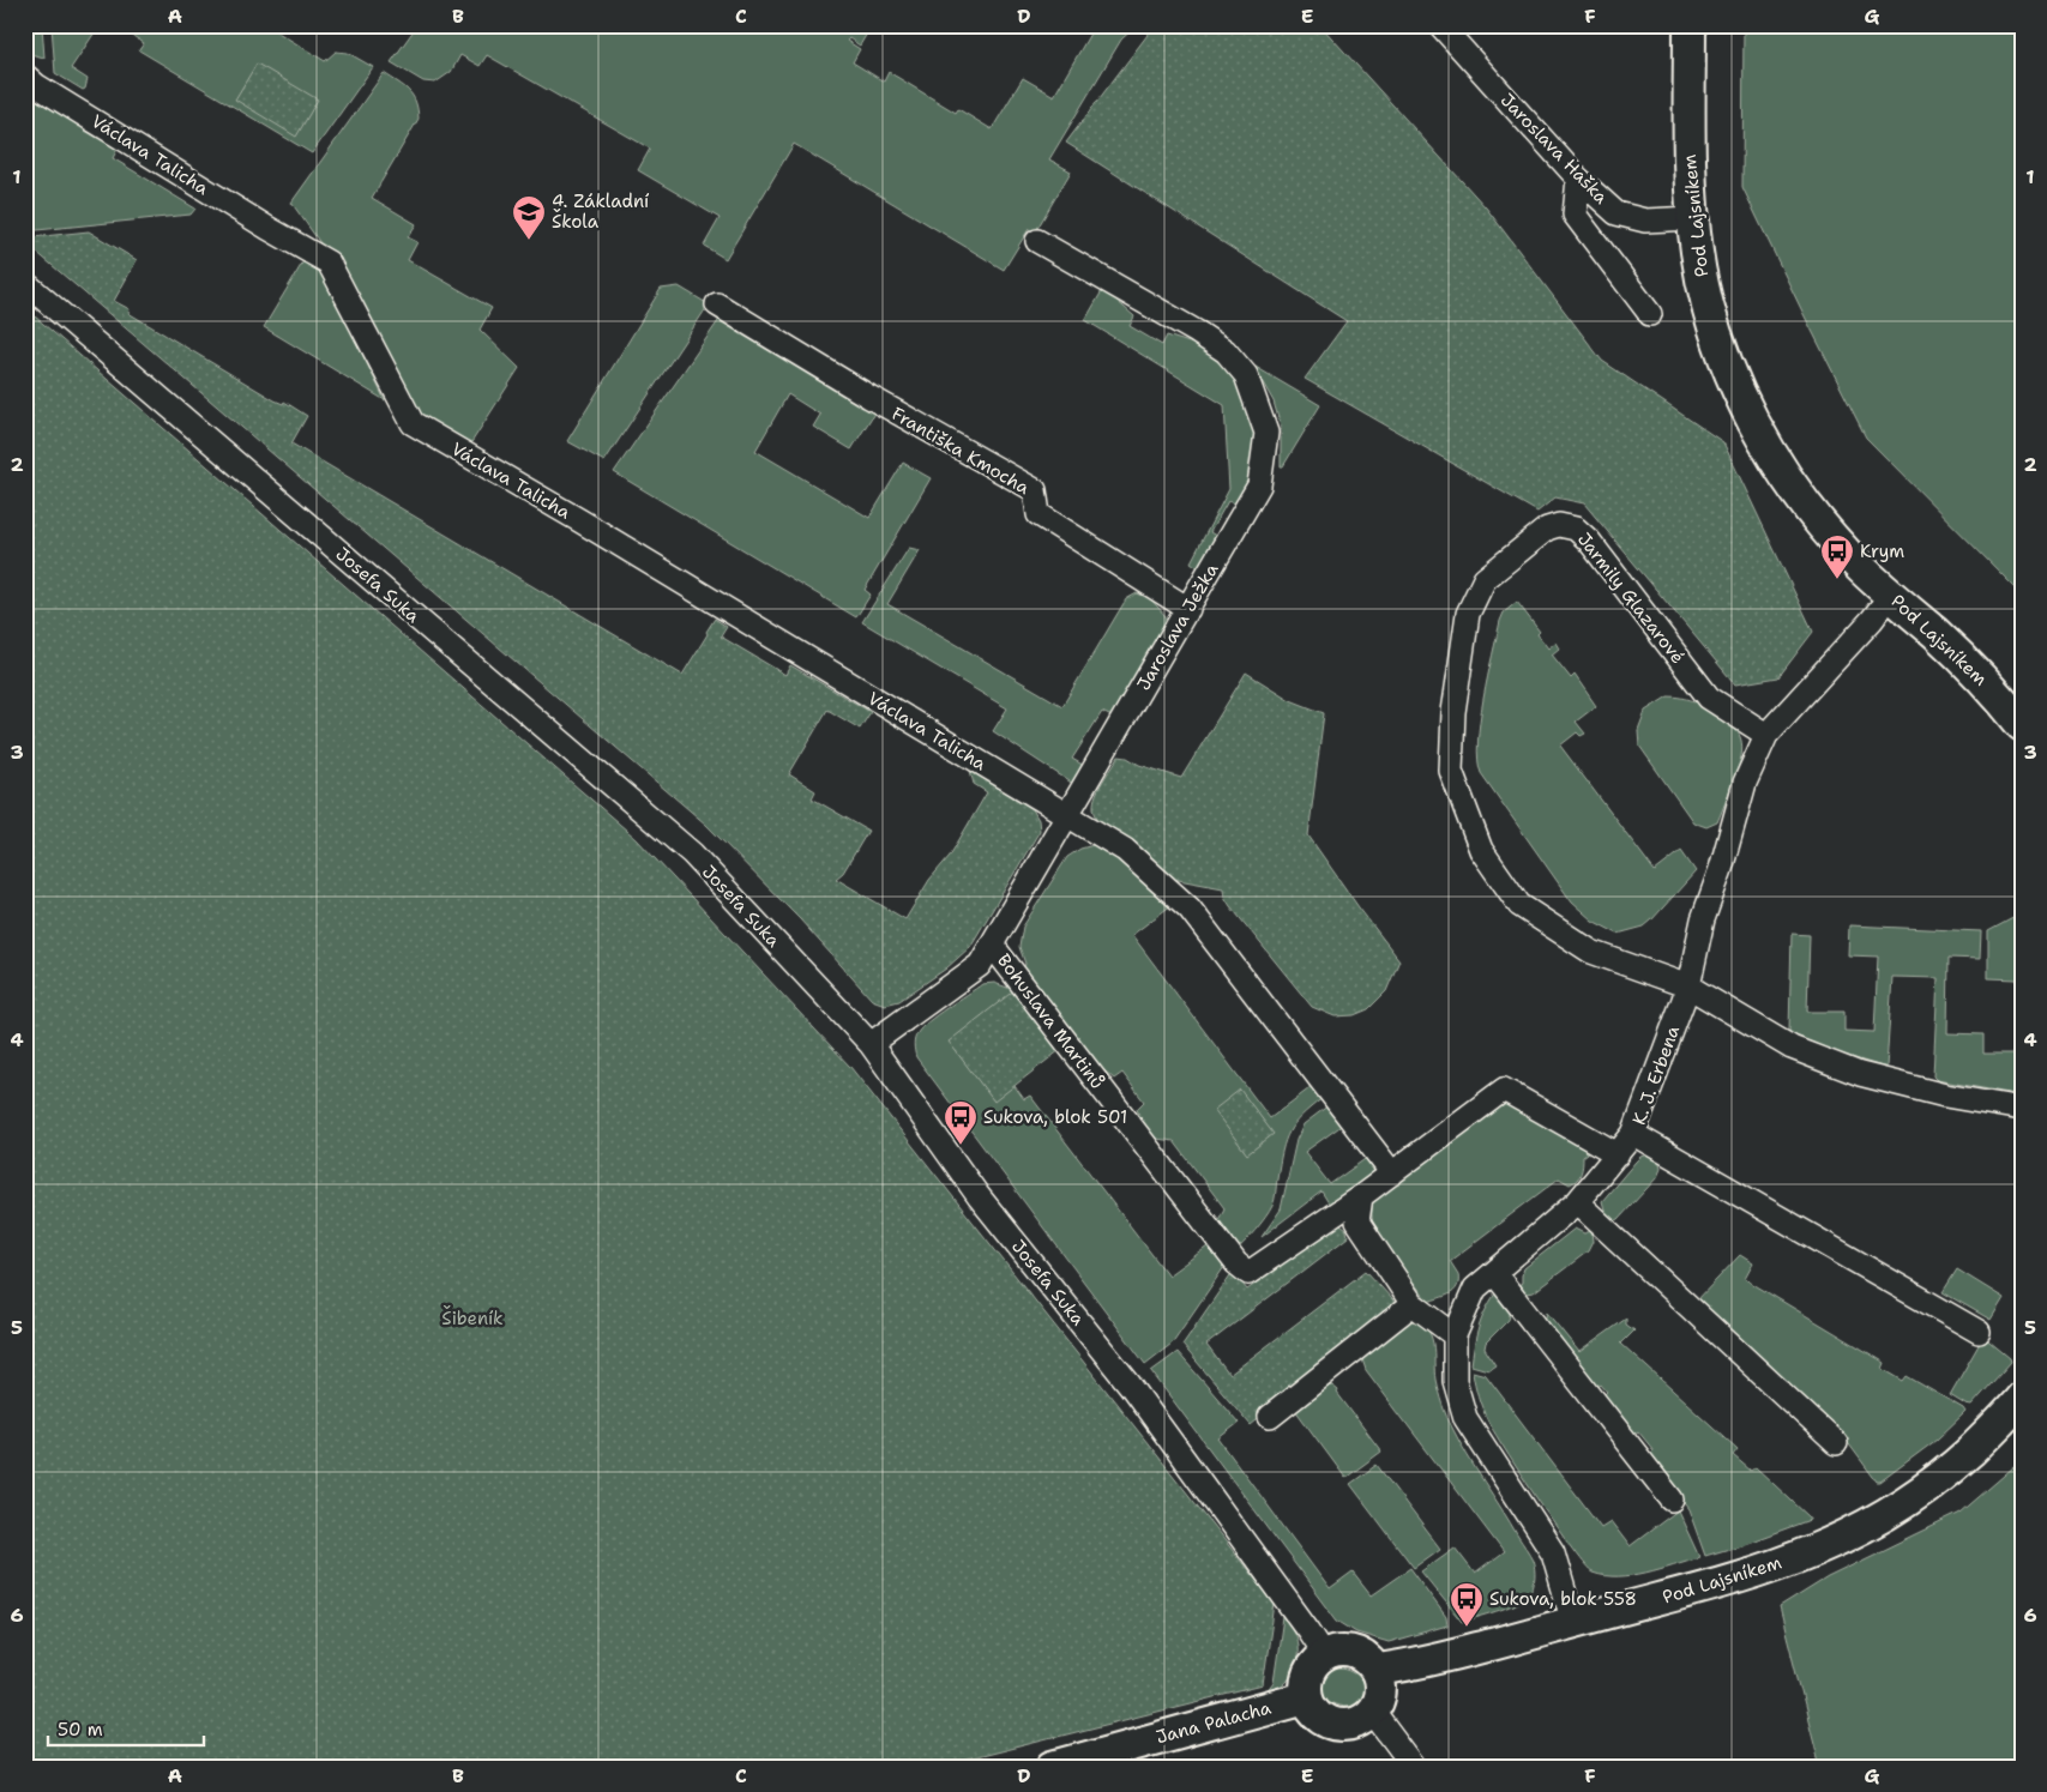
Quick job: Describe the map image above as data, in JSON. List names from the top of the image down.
{
  "streets": {
    "street": [
      "Jaroslava Haška",
      "Václava Talicha",
      "Pod Lajsníkem",
      "Františka Kmocha",
      "Josefa Suka",
      "Jarmily Glazarové",
      "Jaroslava Ježka",
      "Bohuslava Martinů",
      "K. J. Erbena",
      "Jana Palacha"
    ]
  },
  "crossings": [
    ["Jaroslava Haška", "Pod Lajsníkem"],
    ["Václava Talicha", "Jaroslava Ježka"],
    ["Pod Lajsníkem", "Josefa Suka"],
    ["Pod Lajsníkem", "K. J. Erbena"],
    ["Pod Lajsníkem", "Jana Palacha"],
    ["Františka Kmocha", "Jaroslava Ježka"],
    ["Josefa Suka", "Jaroslava Ježka"],
    ["Josefa Suka", "Jana Palacha"],
    ["Jarmily Glazarové", "K. J. Erbena"],
    ["Jaroslava Ježka", "Bohuslava Martinů"]
  ],
  "parks": ["Šibeník"],
  "places": {
    "school or university": ["4. Základní Škola"],
    "bus stop": ["Krym", "Sukova, blok 501", "Sukova, blok 558"]
  },
  "scale_bar": "50 m",
  "grid": {
    "columns": [
      "A",
      "B",
      "C",
      "D",
      "E",
      "F",
      "G"
    ],
    "rows": [
      "1",
      "2",
      "3",
      "4",
      "5",
      "6"
    ]
  }
}
